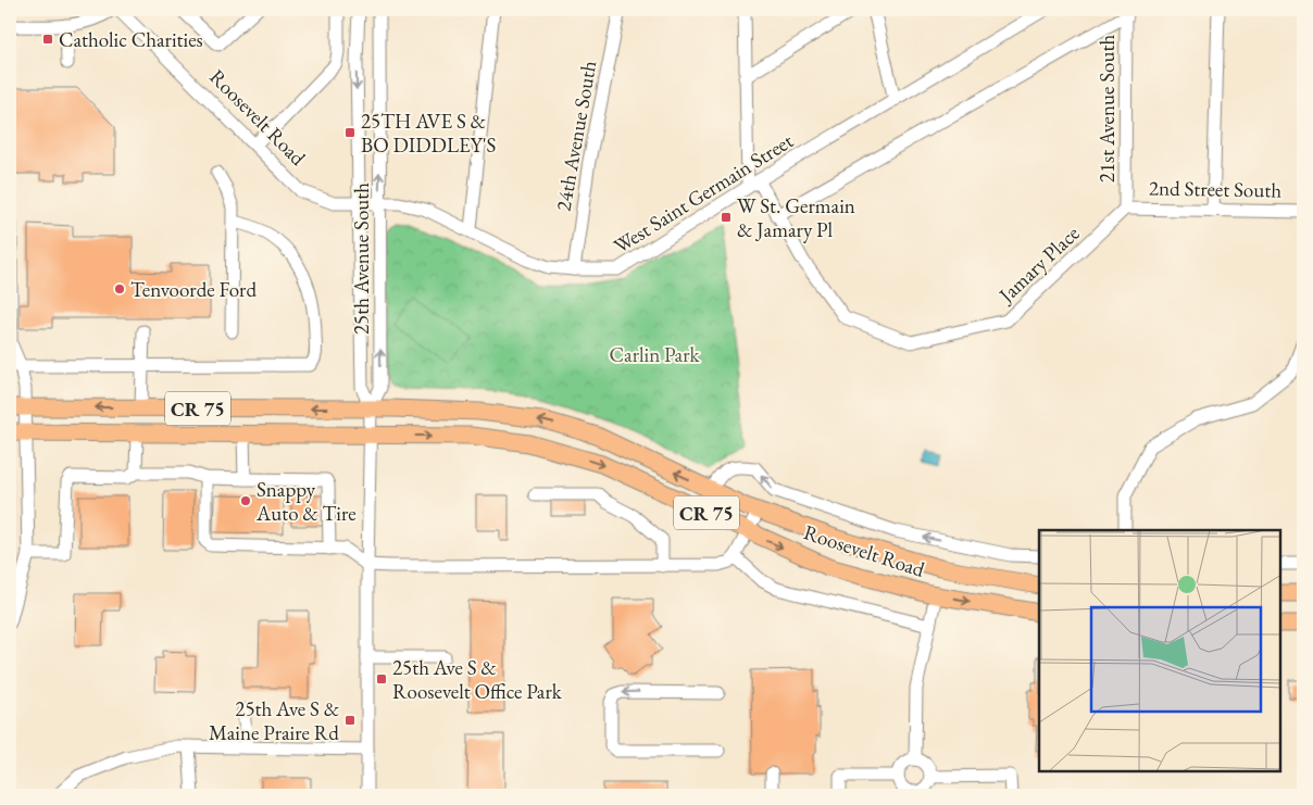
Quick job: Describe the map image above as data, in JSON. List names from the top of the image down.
{
  "streets": {
    "main road": ["Roosevelt Road", "CR 75"],
    "street": [
      "21st Avenue South",
      "24th Avenue South",
      "2nd Street South",
      "West Saint Germain Street",
      "25th Avenue South",
      "Jamary Place"
    ]
  },
  "crossings": [
    ["21st Avenue South", "2nd Street South"],
    ["21st Avenue South", "Jamary Place"],
    ["Roosevelt Road", "West Saint Germain Street"],
    ["Roosevelt Road", "25th Avenue South"],
    ["Roosevelt Road", "CR 75"],
    ["24th Avenue South", "West Saint Germain Street"],
    ["2nd Street South", "Jamary Place"],
    ["West Saint Germain Street", "25th Avenue South"],
    ["West Saint Germain Street", "Jamary Place"],
    ["25th Avenue South", "CR 75"]
  ],
  "parks": ["Carlin Park"],
  "places": {
    "transit": [
      "Catholic Charities",
      "25TH AVE S & BO DIDDLEY'S",
      "W St. Germain & Jamary Pl",
      "25th Ave S & Roosevelt Office Park",
      "25th Ave S & Maine Praire Rd"
    ],
    "other": ["Tenvoorde Ford", "Snappy Auto & Tire"]
  }
}
